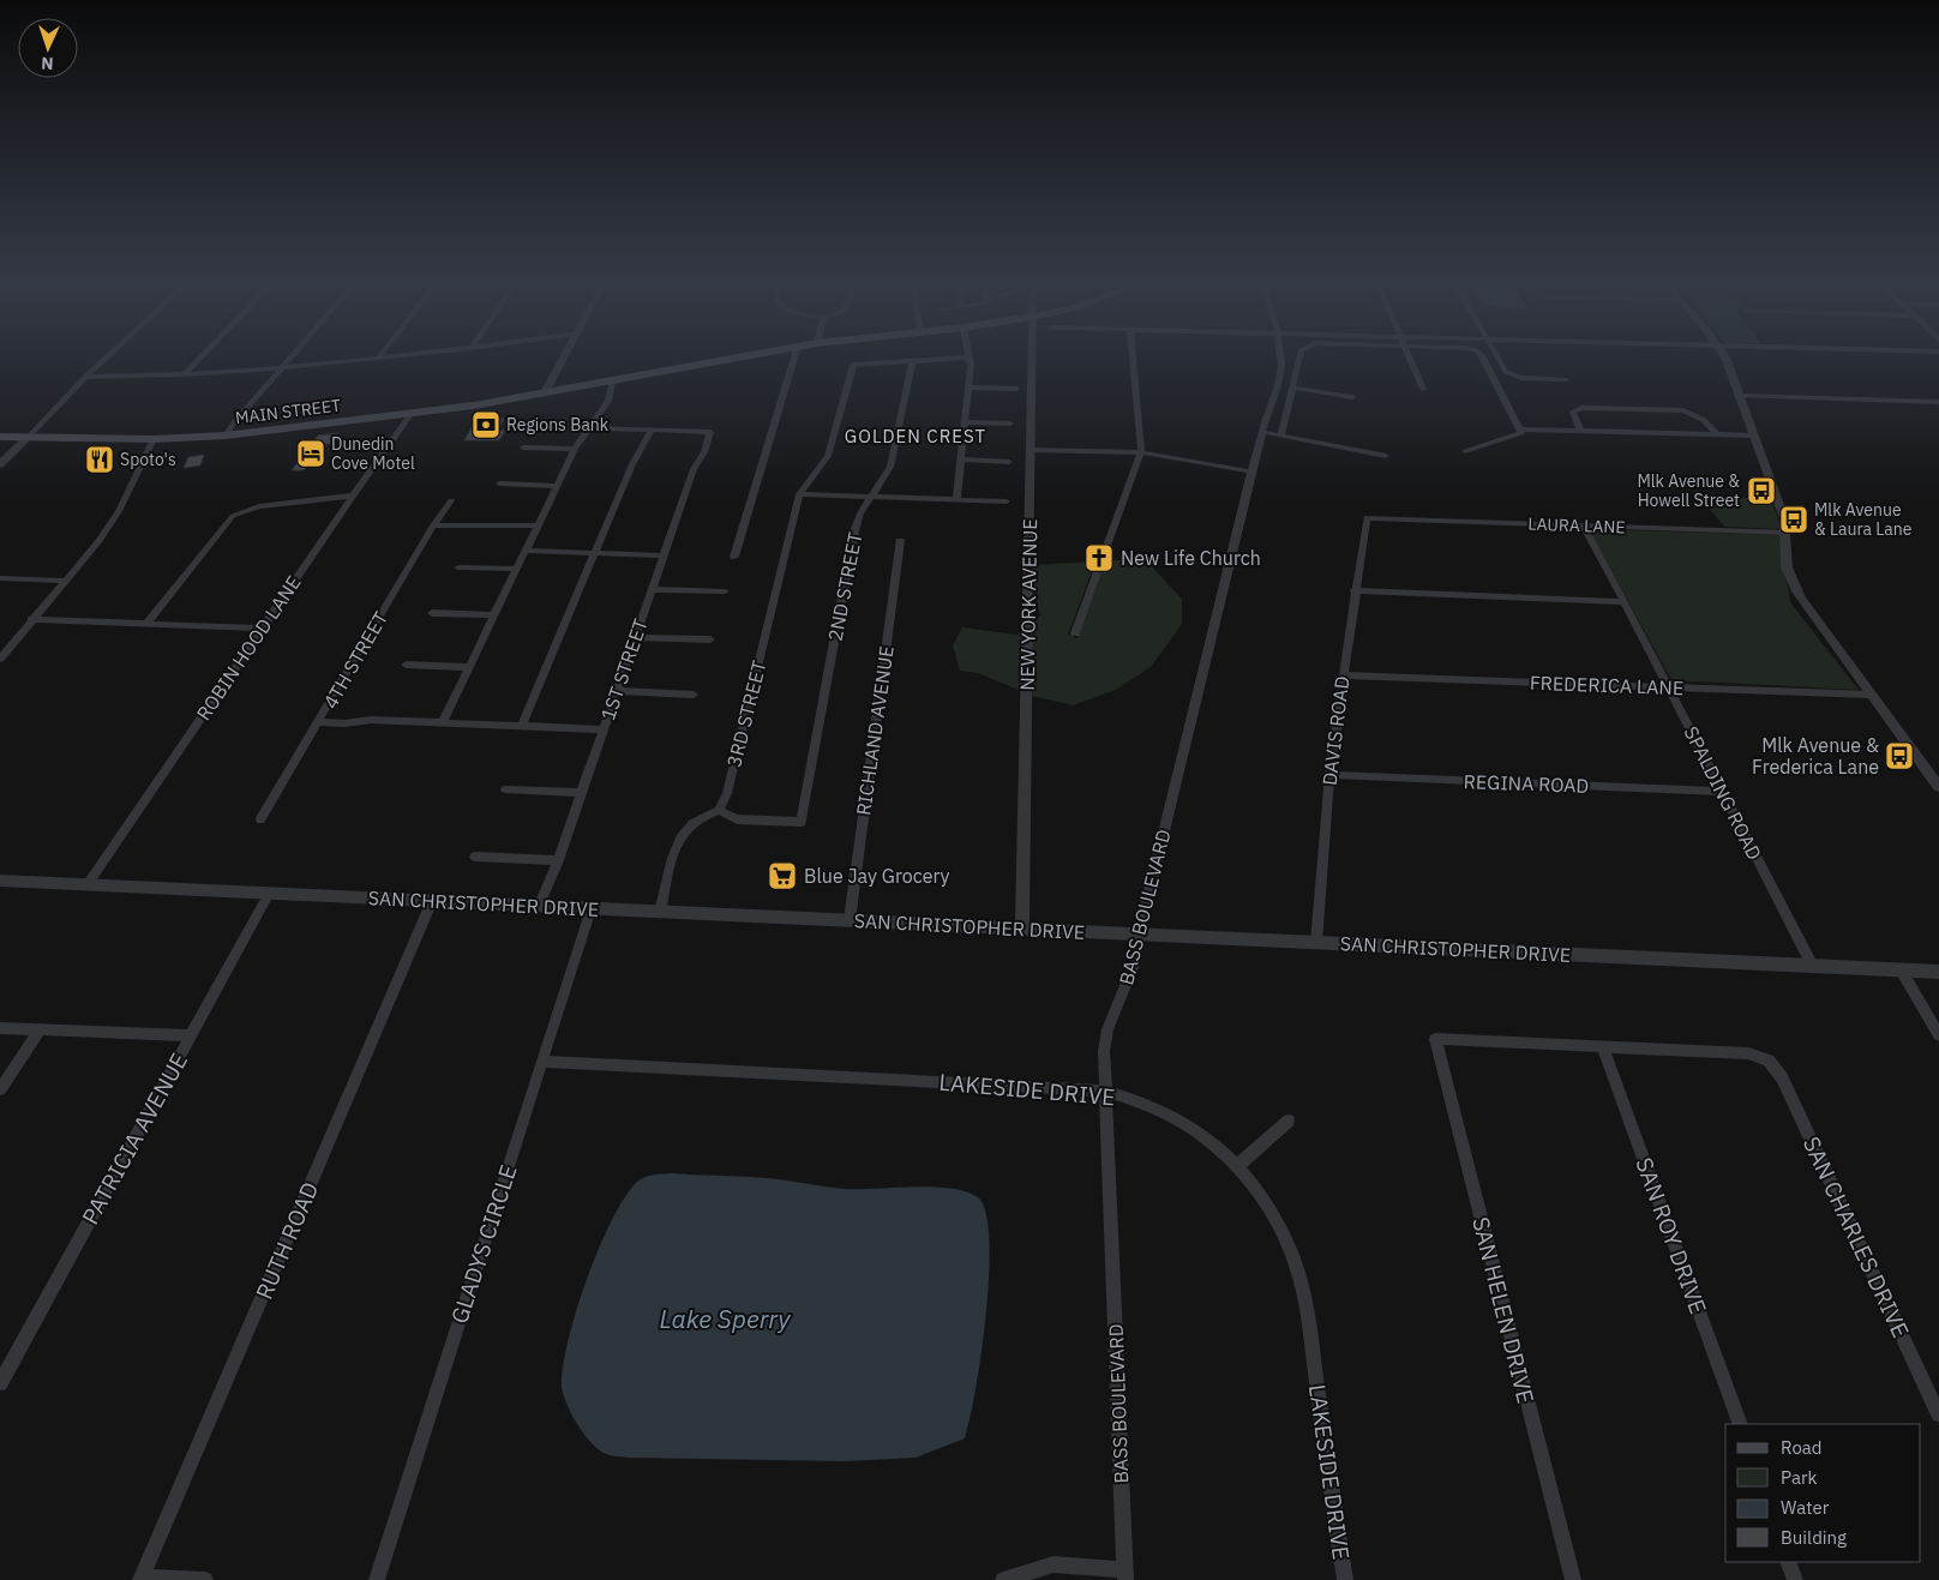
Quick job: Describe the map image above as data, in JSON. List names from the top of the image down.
{
  "streets": {
    "main road": ["MAIN STREET"],
    "street": [
      "LAURA LANE",
      "2ND STREET",
      "NEW YORK AVENUE",
      "ROBIN HOOD LANE",
      "4TH STREET",
      "1ST STREET",
      "FREDERICA LANE",
      "3RD STREET",
      "RICHLAND AVENUE",
      "DAVIS ROAD",
      "REGINA ROAD",
      "SPALDING ROAD",
      "SAN CHRISTOPHER DRIVE",
      "BASS BOULEVARD",
      "LAKESIDE DRIVE",
      "PATRICIA AVENUE",
      "SAN ROY DRIVE",
      "SAN CHARLES DRIVE",
      "RUTH ROAD",
      "GLADYS CIRCLE",
      "SAN HELEN DRIVE"
    ]
  },
  "crossings": [
    ["MAIN STREET", "ROBIN HOOD LANE"],
    ["LAURA LANE", "DAVIS ROAD"],
    ["LAURA LANE", "SPALDING ROAD"],
    ["2ND STREET", "3RD STREET"],
    ["NEW YORK AVENUE", "SAN CHRISTOPHER DRIVE"],
    ["ROBIN HOOD LANE", "SAN CHRISTOPHER DRIVE"],
    ["1ST STREET", "SAN CHRISTOPHER DRIVE"],
    ["FREDERICA LANE", "DAVIS ROAD"],
    ["FREDERICA LANE", "SPALDING ROAD"],
    ["RICHLAND AVENUE", "SAN CHRISTOPHER DRIVE"],
    ["DAVIS ROAD", "REGINA ROAD"],
    ["DAVIS ROAD", "SAN CHRISTOPHER DRIVE"],
    ["REGINA ROAD", "SPALDING ROAD"],
    ["SPALDING ROAD", "SAN CHRISTOPHER DRIVE"],
    ["SAN CHRISTOPHER DRIVE", "BASS BOULEVARD"],
    ["SAN CHRISTOPHER DRIVE", "PATRICIA AVENUE"],
    ["SAN CHRISTOPHER DRIVE", "RUTH ROAD"],
    ["SAN CHRISTOPHER DRIVE", "GLADYS CIRCLE"],
    ["BASS BOULEVARD", "LAKESIDE DRIVE"],
    ["LAKESIDE DRIVE", "GLADYS CIRCLE"],
    ["SAN ROY DRIVE", "SAN HELEN DRIVE"]
  ],
  "districts": ["GOLDEN CREST"],
  "water": ["Lake Sperry"],
  "places": {
    "bank": ["Regions Bank"],
    "hotel": ["Dunedin Cove Motel"],
    "restaurant": ["Spoto's"],
    "bus stop": ["Mlk Avenue & Howell Street", "Mlk Avenue & Laura Lane", "Mlk Avenue & Frederica Lane"],
    "church": ["New Life Church"],
    "supermarket": ["Blue Jay Grocery"]
  },
  "legend": [
    "Road",
    "Park",
    "Water",
    "Building"
  ],
  "north": "bottom"
}
